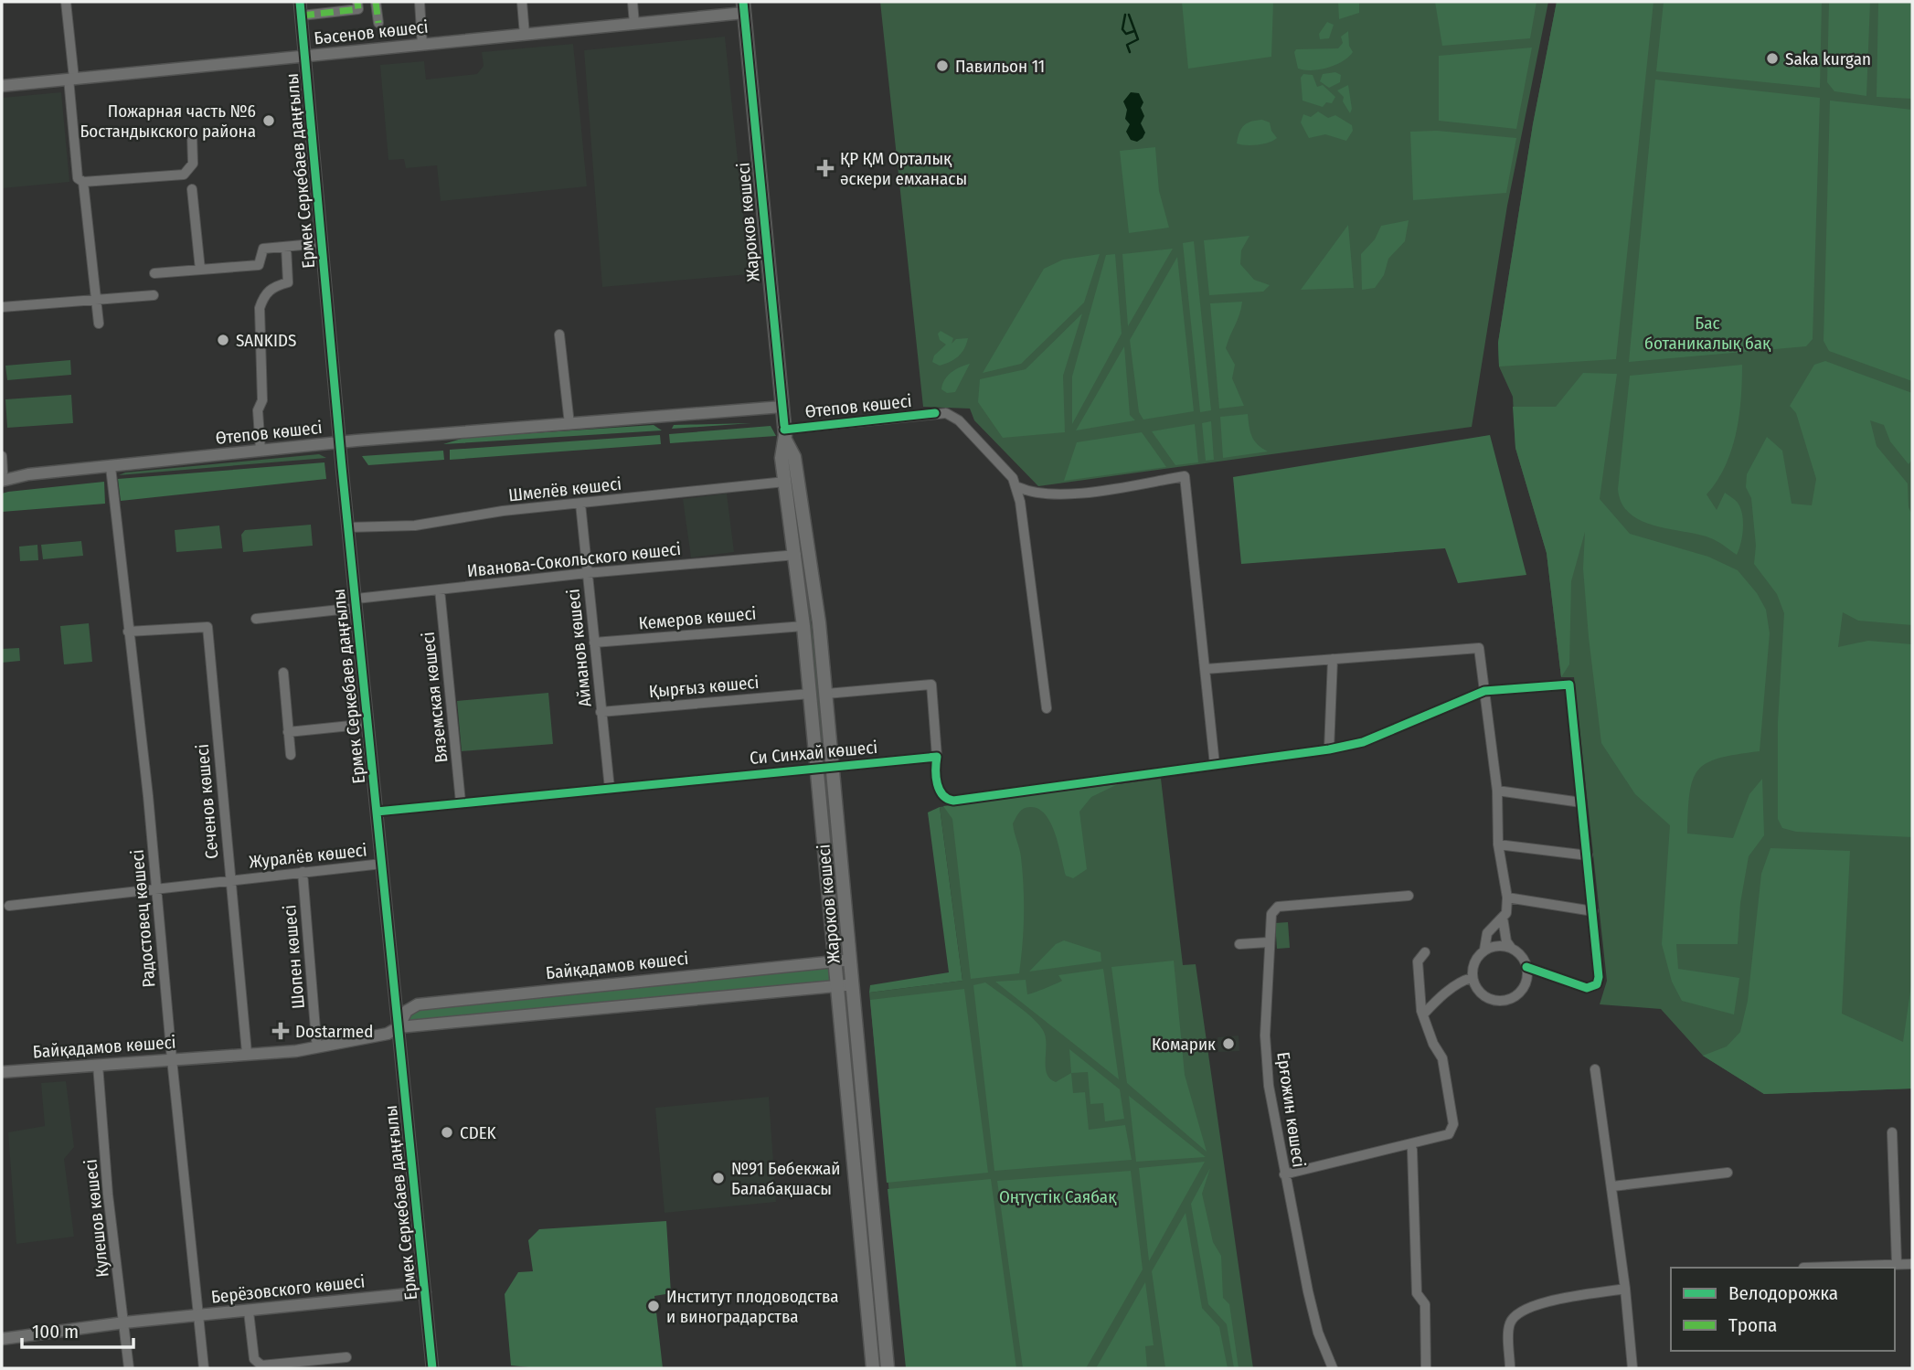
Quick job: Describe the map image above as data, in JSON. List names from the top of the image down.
{
  "streets": {
    "main road": ["Жароков көшесі"],
    "street": [
      "Бәсенов көшесі",
      "Ермек Серкебаев даңғылы",
      "Өтепов көшесі",
      "Шмелёв көшесі",
      "Иванова-Сокольского көшесі",
      "Кемеров көшесі",
      "Айманов көшесі",
      "Қырғыз көшесі",
      "Вяземская көшесі",
      "Си Синхай көшесі",
      "Сеченов көшесі",
      "Журалёв көшесі",
      "Радостовец көшесі",
      "Шопен көшесі",
      "Байқадамов көшесі",
      "Ерғожин көшесі",
      "Кулешов көшесі",
      "Берёзовского көшесі"
    ]
  },
  "crossings": [
    ["Бәсенов көшесі", "Ермек Серкебаев даңғылы"],
    ["Бәсенов көшесі", "Жароков көшесі"],
    ["Ермек Серкебаев даңғылы", "Өтепов көшесі"],
    ["Ермек Серкебаев даңғылы", "Шмелёв көшесі"],
    ["Ермек Серкебаев даңғылы", "Иванова-Сокольского көшесі"],
    ["Ермек Серкебаев даңғылы", "Си Синхай көшесі"],
    ["Ермек Серкебаев даңғылы", "Журалёв көшесі"],
    ["Ермек Серкебаев даңғылы", "Байқадамов көшесі"],
    ["Ермек Серкебаев даңғылы", "Берёзовского көшесі"],
    ["Жароков көшесі", "Өтепов көшесі"],
    ["Жароков көшесі", "Шмелёв көшесі"],
    ["Жароков көшесі", "Иванова-Сокольского көшесі"],
    ["Жароков көшесі", "Кемеров көшесі"],
    ["Жароков көшесі", "Қырғыз көшесі"],
    ["Жароков көшесі", "Си Синхай көшесі"],
    ["Жароков көшесі", "Байқадамов көшесі"],
    ["Өтепов көшесі", "Радостовец көшесі"],
    ["Шмелёв көшесі", "Айманов көшесі"],
    ["Иванова-Сокольского көшесі", "Айманов көшесі"],
    ["Иванова-Сокольского көшесі", "Вяземская көшесі"],
    ["Кемеров көшесі", "Айманов көшесі"],
    ["Айманов көшесі", "Қырғыз көшесі"],
    ["Айманов көшесі", "Си Синхай көшесі"],
    ["Вяземская көшесі", "Си Синхай көшесі"],
    ["Сеченов көшесі", "Журалёв көшесі"],
    ["Сеченов көшесі", "Радостовец көшесі"],
    ["Сеченов көшесі", "Байқадамов көшесі"],
    ["Журалёв көшесі", "Радостовец көшесі"],
    ["Журалёв көшесі", "Шопен көшесі"],
    ["Радостовец көшесі", "Байқадамов көшесі"],
    ["Радостовец көшесі", "Берёзовского көшесі"],
    ["Байқадамов көшесі", "Кулешов көшесі"],
    ["Кулешов көшесі", "Берёзовского көшесі"]
  ],
  "parks": ["Бас ботаникалық бақ", "Оңтүстік Саябақ"],
  "places": {
    "other": [
      "Saka kurgan",
      "Павильон 11",
      "Пожарная часть №6 Бостандыкского района",
      "SANKIDS",
      "Комарик",
      "CDEK",
      "№91 Бөбекжай Балабақшасы",
      "Институт плодоводства и виноградарства"
    ],
    "health": ["ҚР ҚМ Орталық әскери емханасы", "Dostarmed"]
  },
  "legend": ["Велодорожка", "Тропа"],
  "scale_bar": "100 m"
}
